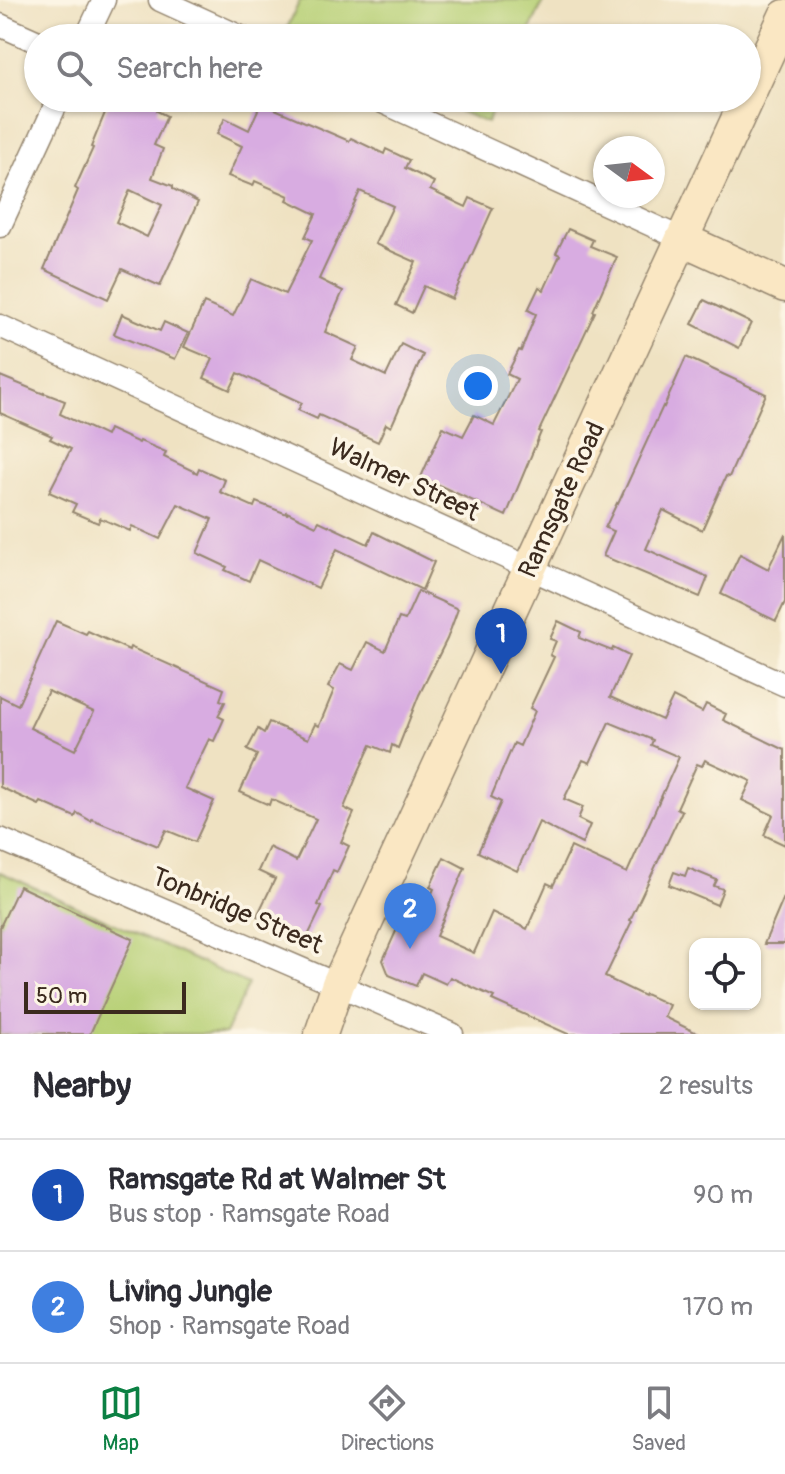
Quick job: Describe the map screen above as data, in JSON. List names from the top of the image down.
{
  "streets": {
    "main road": ["Ramsgate Road"],
    "street": ["Walmer Street", "Tonbridge Street"]
  },
  "crossings": [
    ["Walmer Street", "Ramsgate Road"],
    ["Ramsgate Road", "Tonbridge Street"]
  ],
  "scale_bar": "50 m",
  "north": "right",
  "page": {
    "search": "Search here",
    "pins": ["1", "2"],
    "scale": "50 m",
    "heading": ["Nearby", "2 results"],
    "list": [
      {
        "mark": "1",
        "name": "Ramsgate Rd at Walmer St",
        "note": "Bus stop · Ramsgate Road",
        "value": "90 m"
      },
      {
        "mark": "2",
        "name": "Living Jungle",
        "note": "Shop · Ramsgate Road",
        "value": "170 m"
      }
    ],
    "nav": ["Map", "Directions", "Saved"]
  }
}
